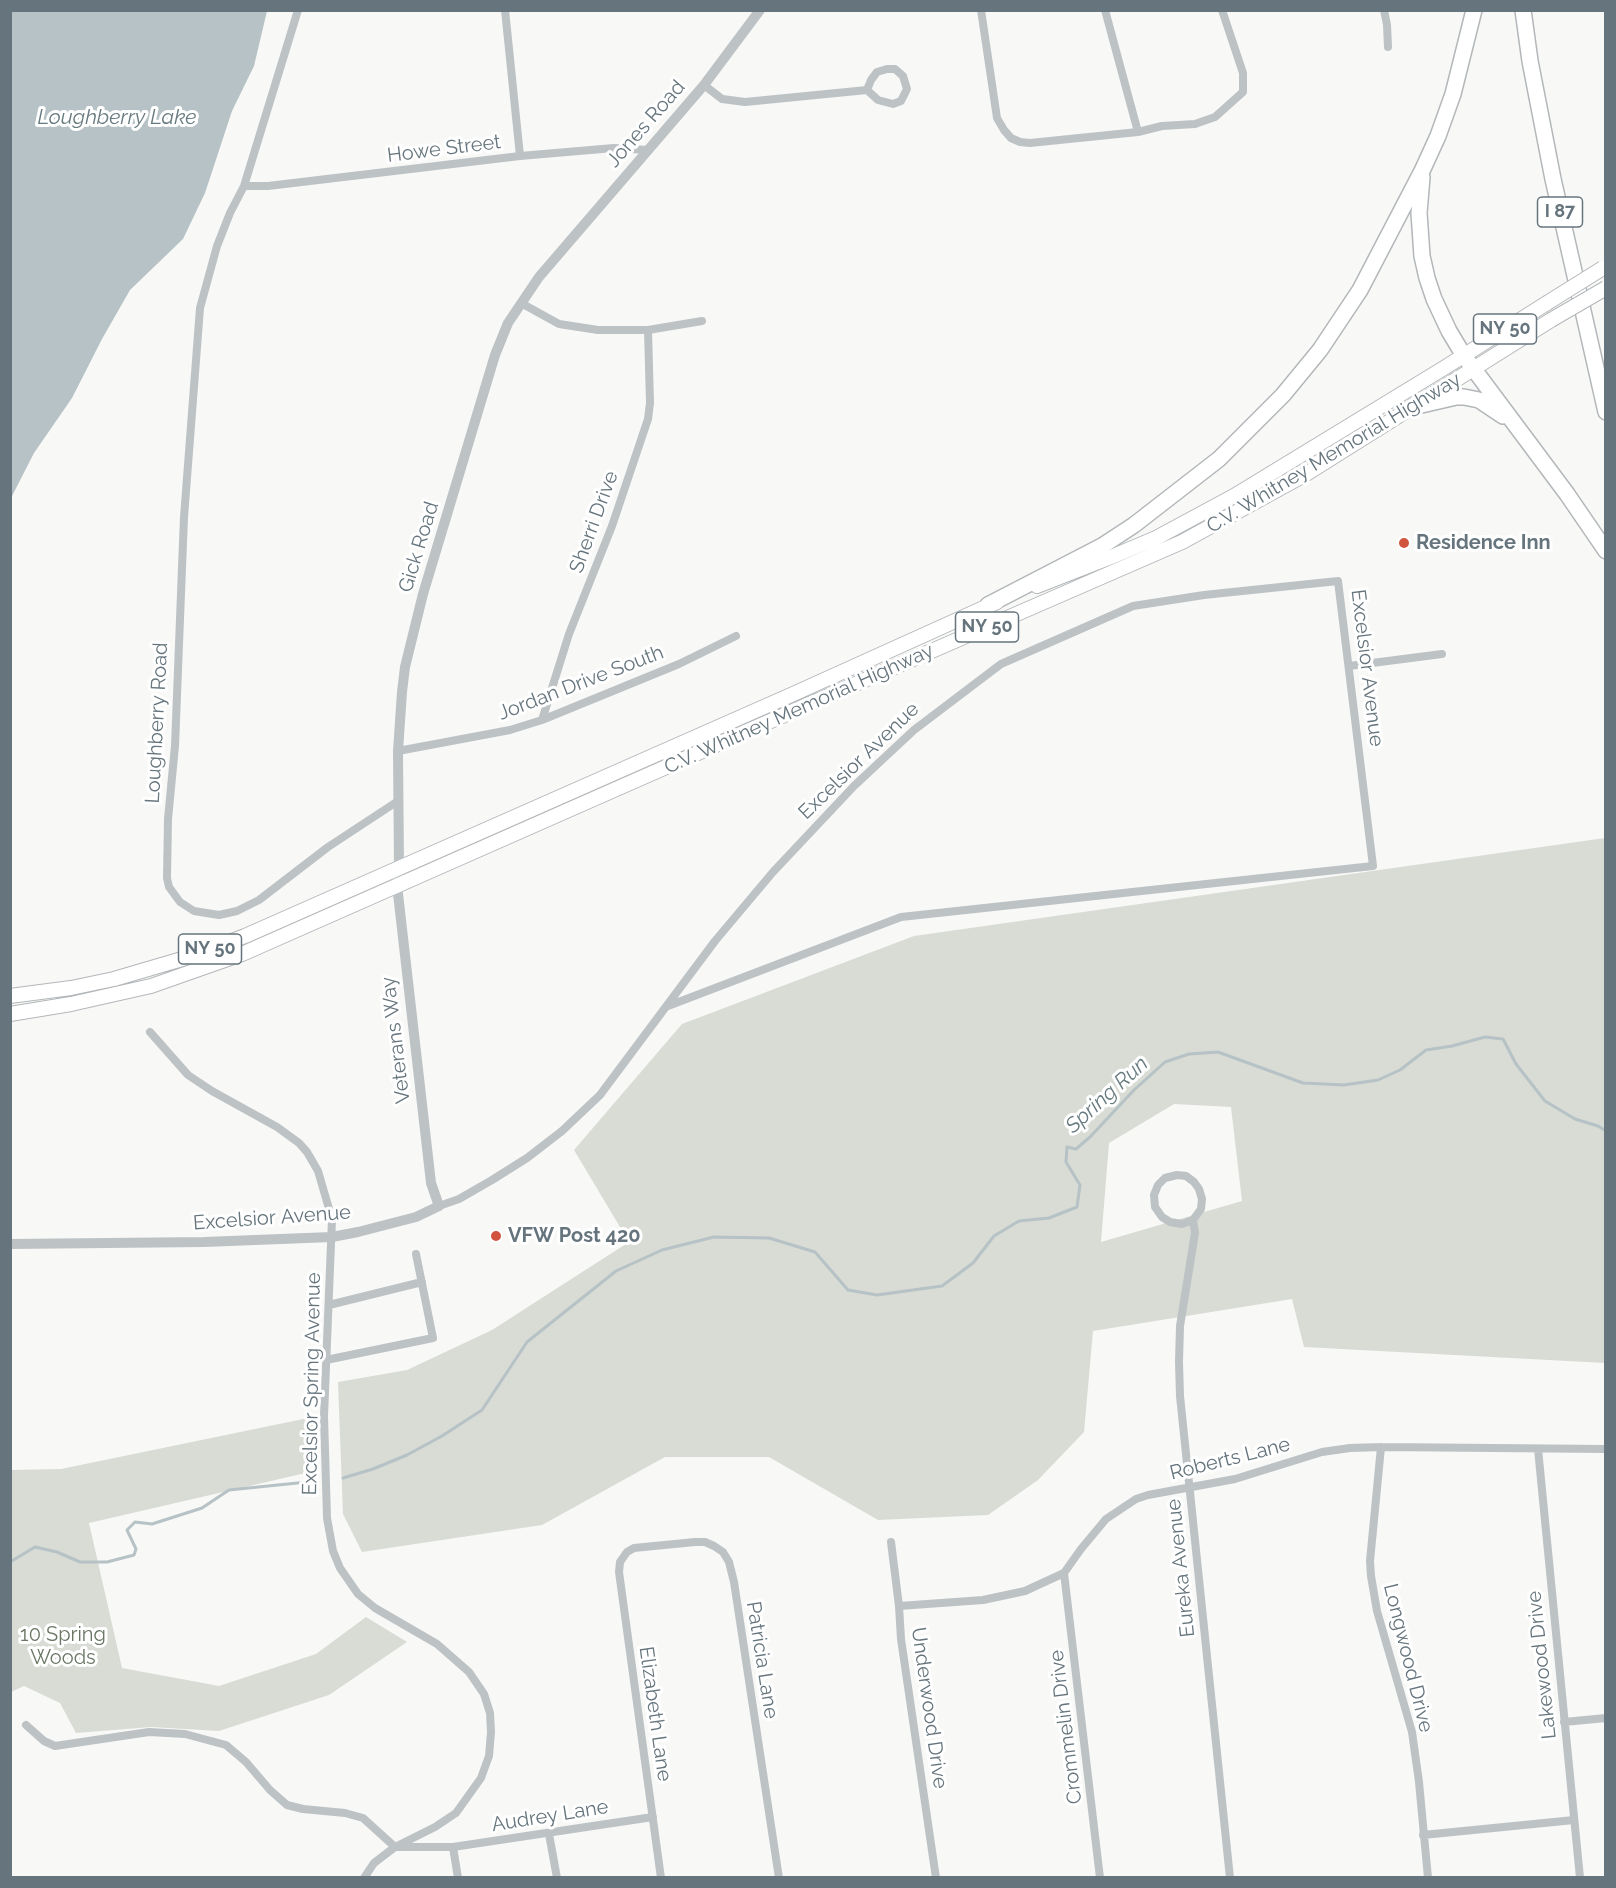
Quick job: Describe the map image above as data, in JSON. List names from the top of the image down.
{
  "streets": {
    "highway": ["I 87", "NY 50", "C.V. Whitney Memorial Highway"],
    "street": [
      "Jones Road",
      "Howe Street",
      "Sherri Drive",
      "Gick Road",
      "Excelsior Avenue",
      "Jordan Drive South",
      "Loughberry Road",
      "Veterans Way",
      "Excelsior Spring Avenue",
      "Roberts Lane",
      "Eureka Avenue",
      "Longwood Drive",
      "Patricia Lane",
      "Lakewood Drive",
      "Underwood Drive",
      "Elizabeth Lane",
      "Crommelin Drive",
      "Audrey Lane"
    ]
  },
  "crossings": [
    ["Jones Road", "Howe Street"],
    ["Jones Road", "Gick Road"],
    ["Howe Street", "Loughberry Road"],
    ["C.V. Whitney Memorial Highway", "Gick Road"],
    ["C.V. Whitney Memorial Highway", "Veterans Way"],
    ["Sherri Drive", "Jordan Drive South"],
    ["Gick Road", "Jordan Drive South"],
    ["Gick Road", "Loughberry Road"],
    ["Gick Road", "Veterans Way"],
    ["Excelsior Avenue", "Veterans Way"],
    ["Excelsior Avenue", "Excelsior Spring Avenue"],
    ["Roberts Lane", "Eureka Avenue"],
    ["Roberts Lane", "Longwood Drive"],
    ["Roberts Lane", "Lakewood Drive"],
    ["Roberts Lane", "Underwood Drive"],
    ["Roberts Lane", "Crommelin Drive"],
    ["Patricia Lane", "Elizabeth Lane"],
    ["Elizabeth Lane", "Audrey Lane"]
  ],
  "water": ["Loughberry Lake", "Spring Run"],
  "parks": ["10 Spring Woods"],
  "places": ["Residence Inn", "VFW Post 420"]
}
